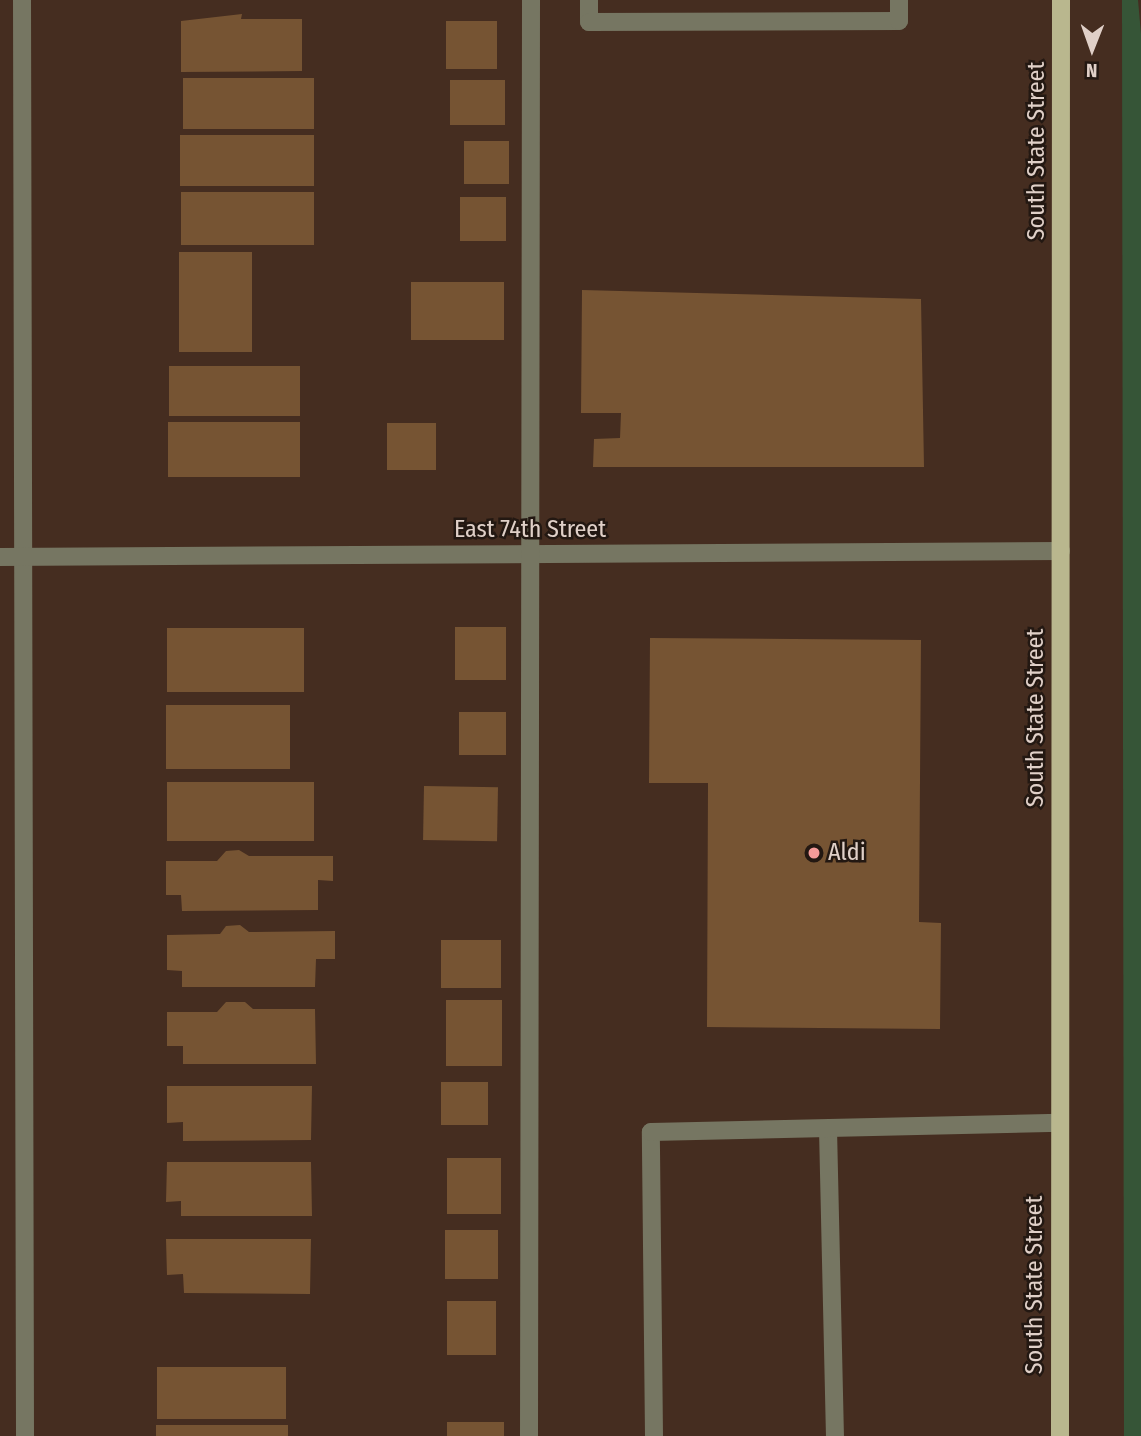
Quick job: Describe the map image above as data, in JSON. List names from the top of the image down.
{
  "streets": {
    "main road": ["South State Street"],
    "street": ["East 74th Street"]
  },
  "crossings": [
    ["South State Street", "East 74th Street"]
  ],
  "places": ["Aldi"],
  "north": "bottom"
}
